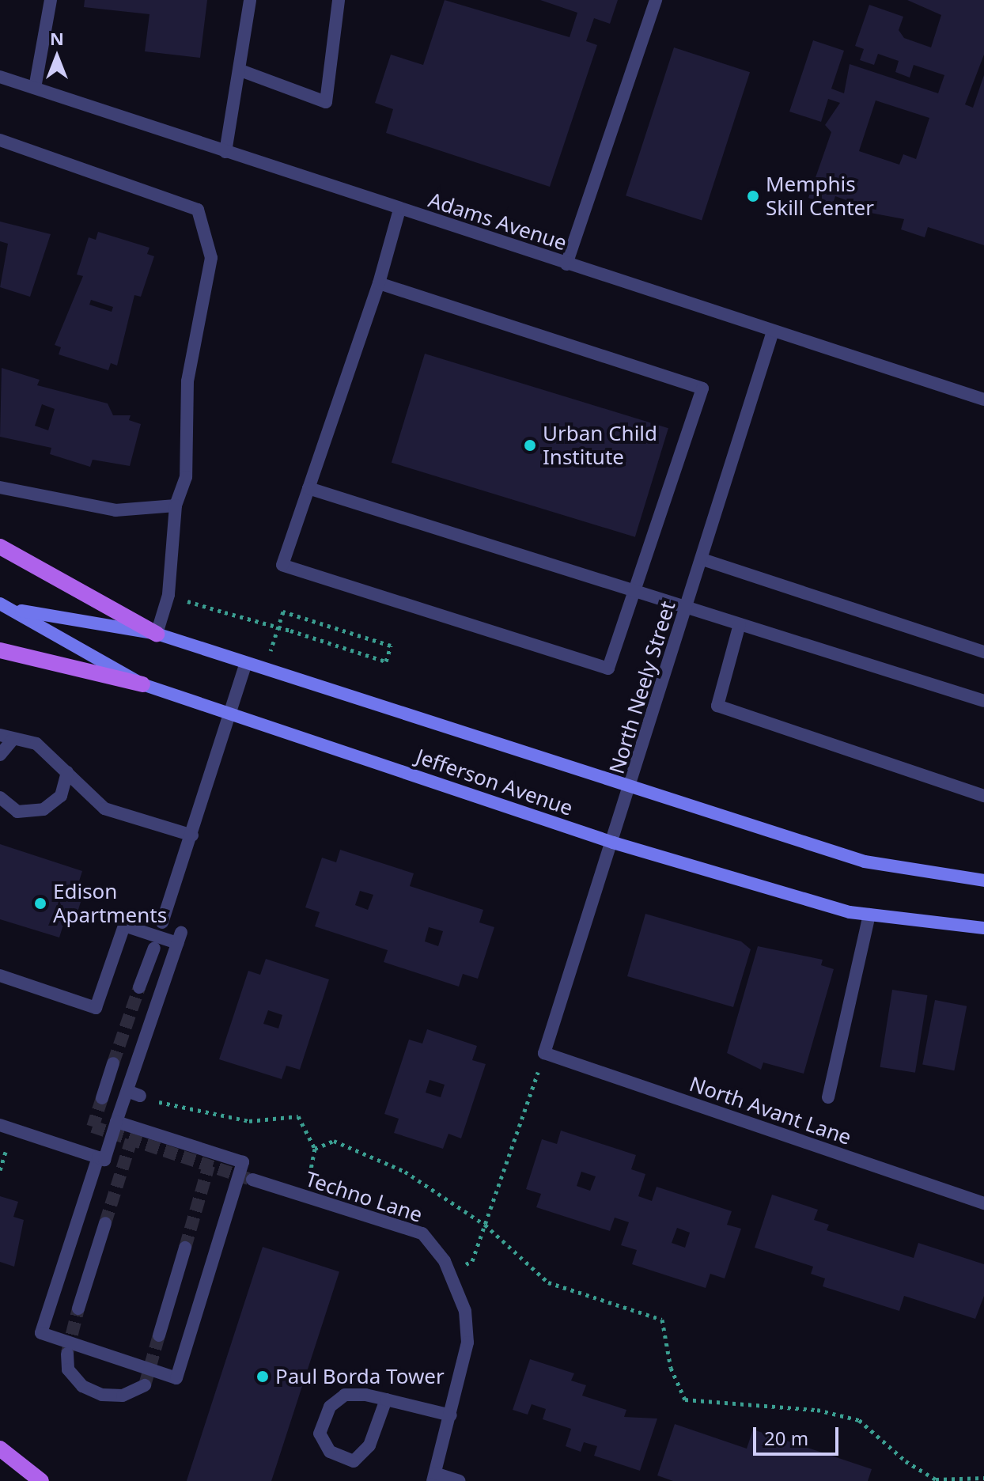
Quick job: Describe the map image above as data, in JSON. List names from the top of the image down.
{
  "streets": {
    "main road": ["Jefferson Avenue"],
    "street": [
      "Adams Avenue",
      "North Neely Street",
      "North Avant Lane",
      "Techno Lane"
    ]
  },
  "crossings": [
    ["Adams Avenue", "North Neely Street"],
    ["North Neely Street", "Jefferson Avenue"],
    ["North Neely Street", "North Avant Lane"]
  ],
  "places": [
    "Memphis Skill Center",
    "Urban Child Institute",
    "Edison Apartments",
    "Paul Borda Tower"
  ],
  "scale_bar": "20 m",
  "north": "top"
}
